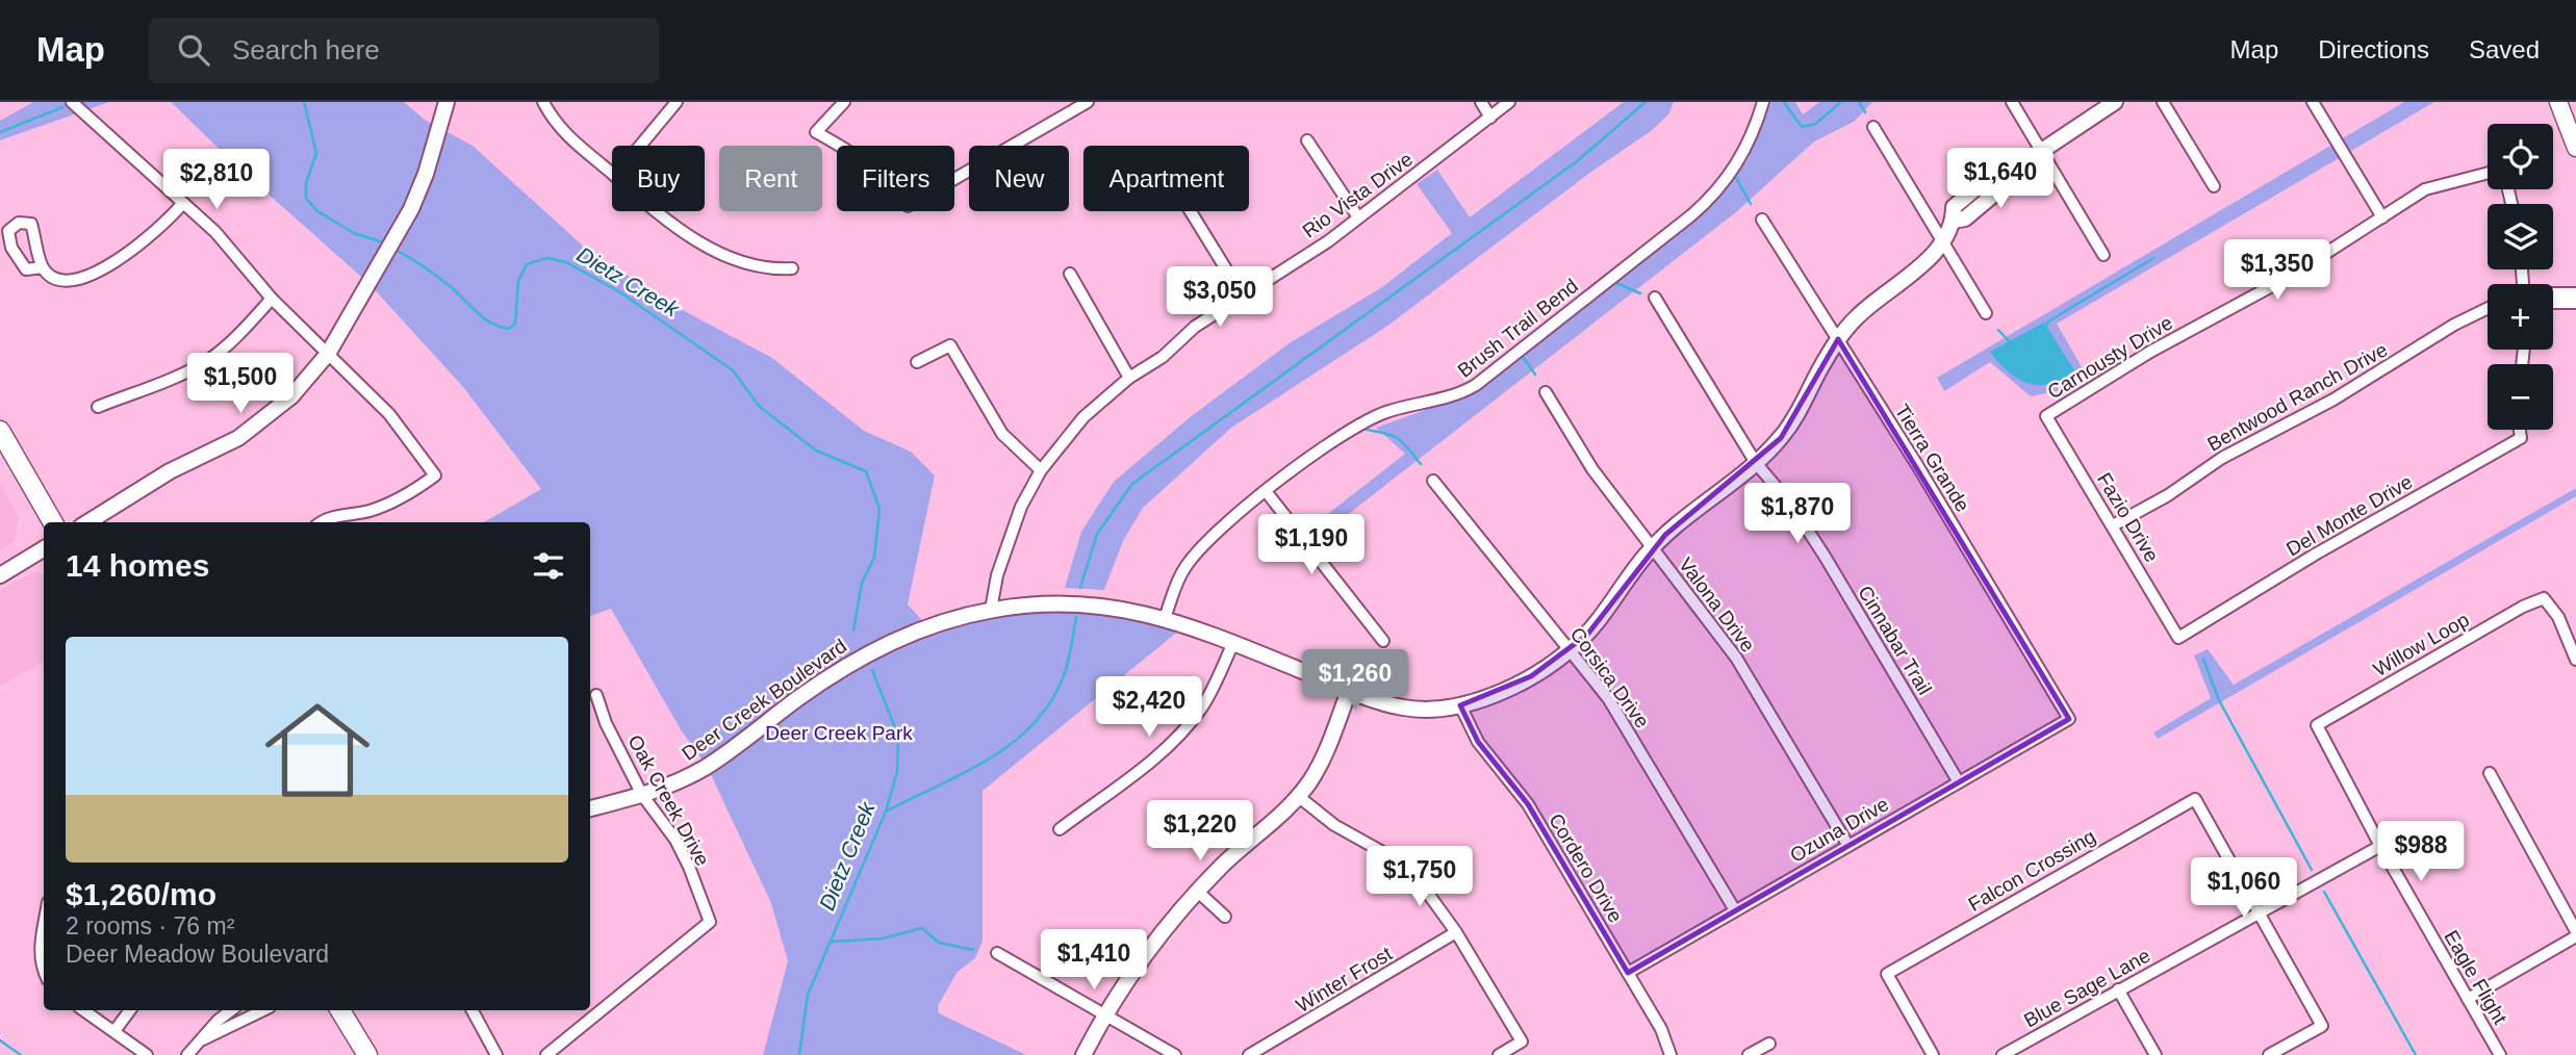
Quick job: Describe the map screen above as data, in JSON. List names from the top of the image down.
{
  "streets": {
    "street": [
      "Rio Vista Drive",
      "Brush Trail Bend",
      "Carnousty Drive",
      "Bentwood Ranch Drive",
      "Tierra Grande",
      "Del Monte Drive",
      "Fazio Drive",
      "Valona Drive",
      "Cinnabar Trail",
      "Willow Loop",
      "Corsica Drive",
      "Deer Creek Boulevard",
      "Oak Creek Drive",
      "Ozuna Drive",
      "Cordero Drive",
      "Falcon Crossing",
      "Eagle Flight",
      "Winter Frost",
      "Blue Sage Lane"
    ]
  },
  "crossings": [
    ["Rio Vista Drive", "Deer Creek Boulevard"],
    ["Brush Trail Bend", "Deer Creek Boulevard"],
    ["Carnousty Drive", "Fazio Drive"],
    ["Bentwood Ranch Drive", "Fazio Drive"],
    ["Tierra Grande", "Deer Creek Boulevard"],
    ["Tierra Grande", "Ozuna Drive"],
    ["Del Monte Drive", "Fazio Drive"],
    ["Valona Drive", "Deer Creek Boulevard"],
    ["Valona Drive", "Ozuna Drive"],
    ["Cinnabar Trail", "Deer Creek Boulevard"],
    ["Cinnabar Trail", "Ozuna Drive"],
    ["Willow Loop", "Eagle Flight"],
    ["Corsica Drive", "Deer Creek Boulevard"],
    ["Corsica Drive", "Ozuna Drive"],
    ["Deer Creek Boulevard", "Oak Creek Drive"],
    ["Deer Creek Boulevard", "Cordero Drive"],
    ["Ozuna Drive", "Cordero Drive"],
    ["Falcon Crossing", "Blue Sage Lane"],
    ["Eagle Flight", "Blue Sage Lane"]
  ],
  "water": ["Dietz Creek"],
  "parks": ["Deer Creek Park"],
  "page": {
    "header": "Map",
    "search": "Search here",
    "nav": ["Map", "Directions", "Saved"],
    "map_buttons": ["+", "−"],
    "chip": [
      "Buy",
      "Rent",
      "Filters",
      "New",
      "Apartment"
    ],
    "price": [
      "$1,640",
      "$2,810",
      "$1,350",
      "$3,050",
      "$1,500",
      "$1,870",
      "$1,190",
      "$1,260",
      "$2,420",
      "$1,220",
      "$988",
      "$1,750",
      "$1,060",
      "$1,410"
    ],
    "heading": "14 homes",
    "list": [
      {
        "name": "$1,260/mo",
        "note": "2 rooms · 76 m² · Deer Meadow Boulevard"
      }
    ]
  }
}
